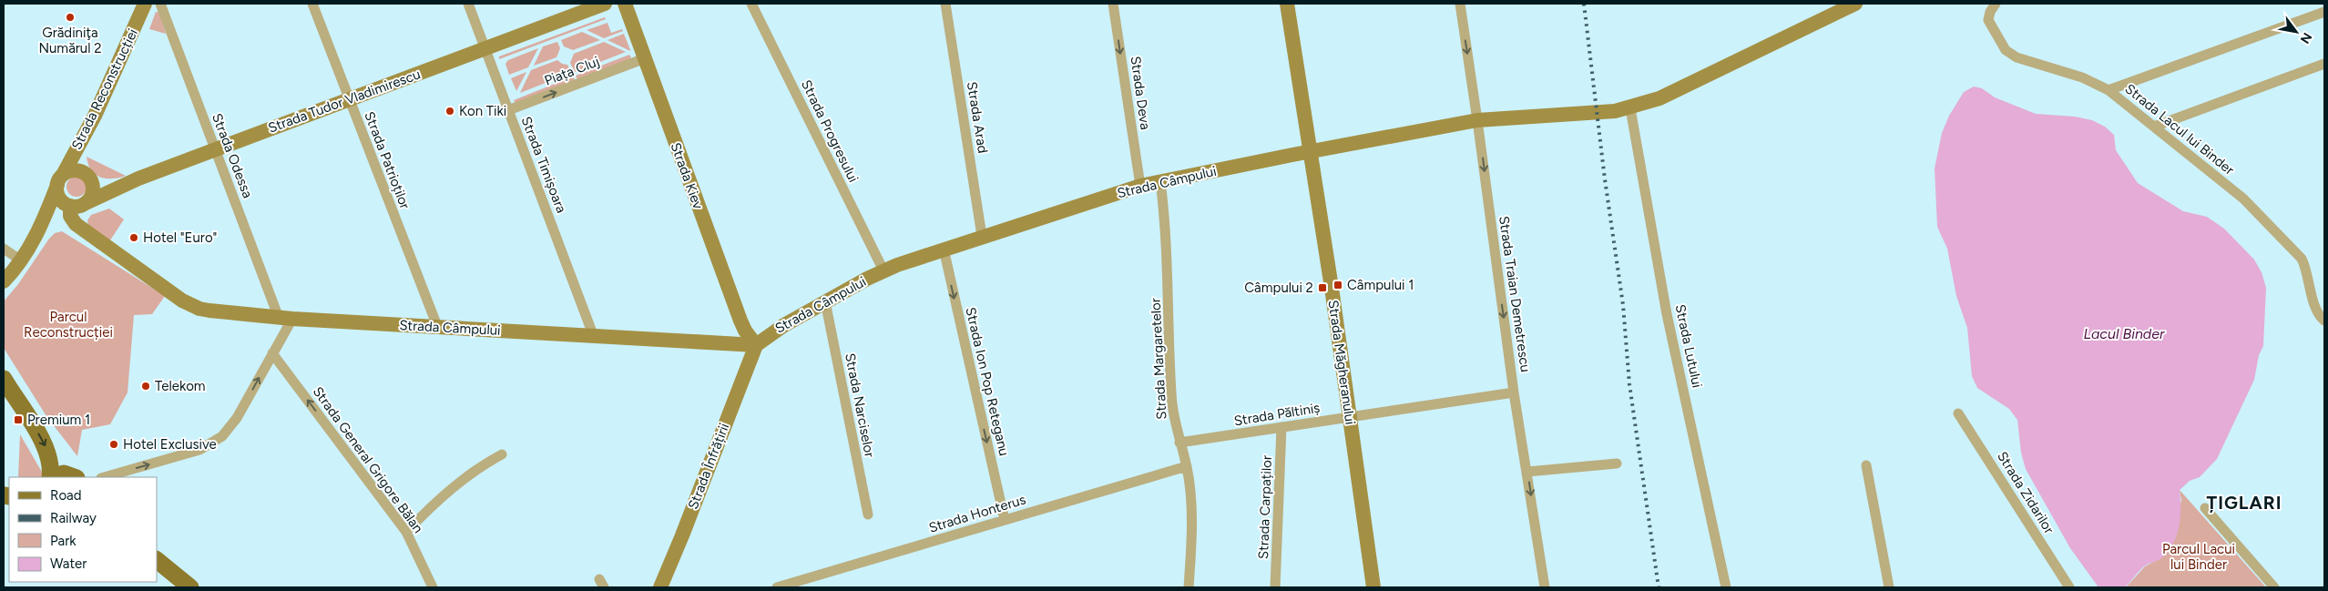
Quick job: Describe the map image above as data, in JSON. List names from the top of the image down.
{
  "streets": {
    "street": [
      "Piața Cluj",
      "Strada Reconstrucției",
      "Strada Deva",
      "Strada Tudor Vladimirescu",
      "Strada Arad",
      "Strada Lacul lui Binder",
      "Strada Progresului",
      "Strada Odessa",
      "Strada Patrioților",
      "Strada Timișoara",
      "Strada Kiev",
      "Strada Câmpului",
      "Strada Traian Demetrescu",
      "Strada Lutului",
      "Strada Margaretelor",
      "Strada Măgheranului",
      "Strada Ion Pop Reteganu",
      "Strada Narciselor",
      "Strada Păltiniș",
      "Strada General Grigore Bălan",
      "Strada Înfrățirii",
      "Strada Zidarilor",
      "Strada Carpaților",
      "Strada Honterus"
    ]
  },
  "crossings": [
    ["Piața Cluj", "Strada Timișoara"],
    ["Piața Cluj", "Strada Kiev"],
    ["Strada Reconstrucției", "Strada Tudor Vladimirescu"],
    ["Strada Reconstrucției", "Strada Câmpului"],
    ["Strada Deva", "Strada Câmpului"],
    ["Strada Tudor Vladimirescu", "Strada Odessa"],
    ["Strada Tudor Vladimirescu", "Strada Patrioților"],
    ["Strada Tudor Vladimirescu", "Strada Timișoara"],
    ["Strada Tudor Vladimirescu", "Strada Câmpului"],
    ["Strada Arad", "Strada Câmpului"],
    ["Strada Progresului", "Strada Câmpului"],
    ["Strada Odessa", "Strada Câmpului"],
    ["Strada Patrioților", "Strada Câmpului"],
    ["Strada Timișoara", "Strada Câmpului"],
    ["Strada Kiev", "Strada Câmpului"],
    ["Strada Kiev", "Strada Înfrățirii"],
    ["Strada Câmpului", "Strada Traian Demetrescu"],
    ["Strada Câmpului", "Strada Lutului"],
    ["Strada Câmpului", "Strada Margaretelor"],
    ["Strada Câmpului", "Strada Măgheranului"],
    ["Strada Câmpului", "Strada Ion Pop Reteganu"],
    ["Strada Câmpului", "Strada Narciselor"],
    ["Strada Câmpului", "Strada Înfrățirii"],
    ["Strada Traian Demetrescu", "Strada Păltiniș"],
    ["Strada Margaretelor", "Strada Păltiniș"],
    ["Strada Margaretelor", "Strada Honterus"],
    ["Strada Măgheranului", "Strada Păltiniș"],
    ["Strada Ion Pop Reteganu", "Strada Honterus"],
    ["Strada Păltiniș", "Strada Carpaților"]
  ],
  "one_way": [
    "Piața Cluj",
    "Strada Deva",
    "Strada Traian Demetrescu",
    "Strada Ion Pop Reteganu",
    "Strada General Grigore Bălan"
  ],
  "districts": ["ȚIGLARI"],
  "water": ["Lacul Binder"],
  "parks": ["Parcul Reconstrucției", "Parcul Lacui lui Binder"],
  "places": {
    "other": [
      "Grădiniţa Numărul 2",
      "Kon Tiki",
      "Hotel \"Euro\"",
      "Telekom",
      "Hotel Exclusive"
    ],
    "transit": ["Câmpului 1", "Câmpului 2", "Premium 1"]
  },
  "legend": [
    "Road",
    "Railway",
    "Park",
    "Water"
  ],
  "north": "bottom right"
}
